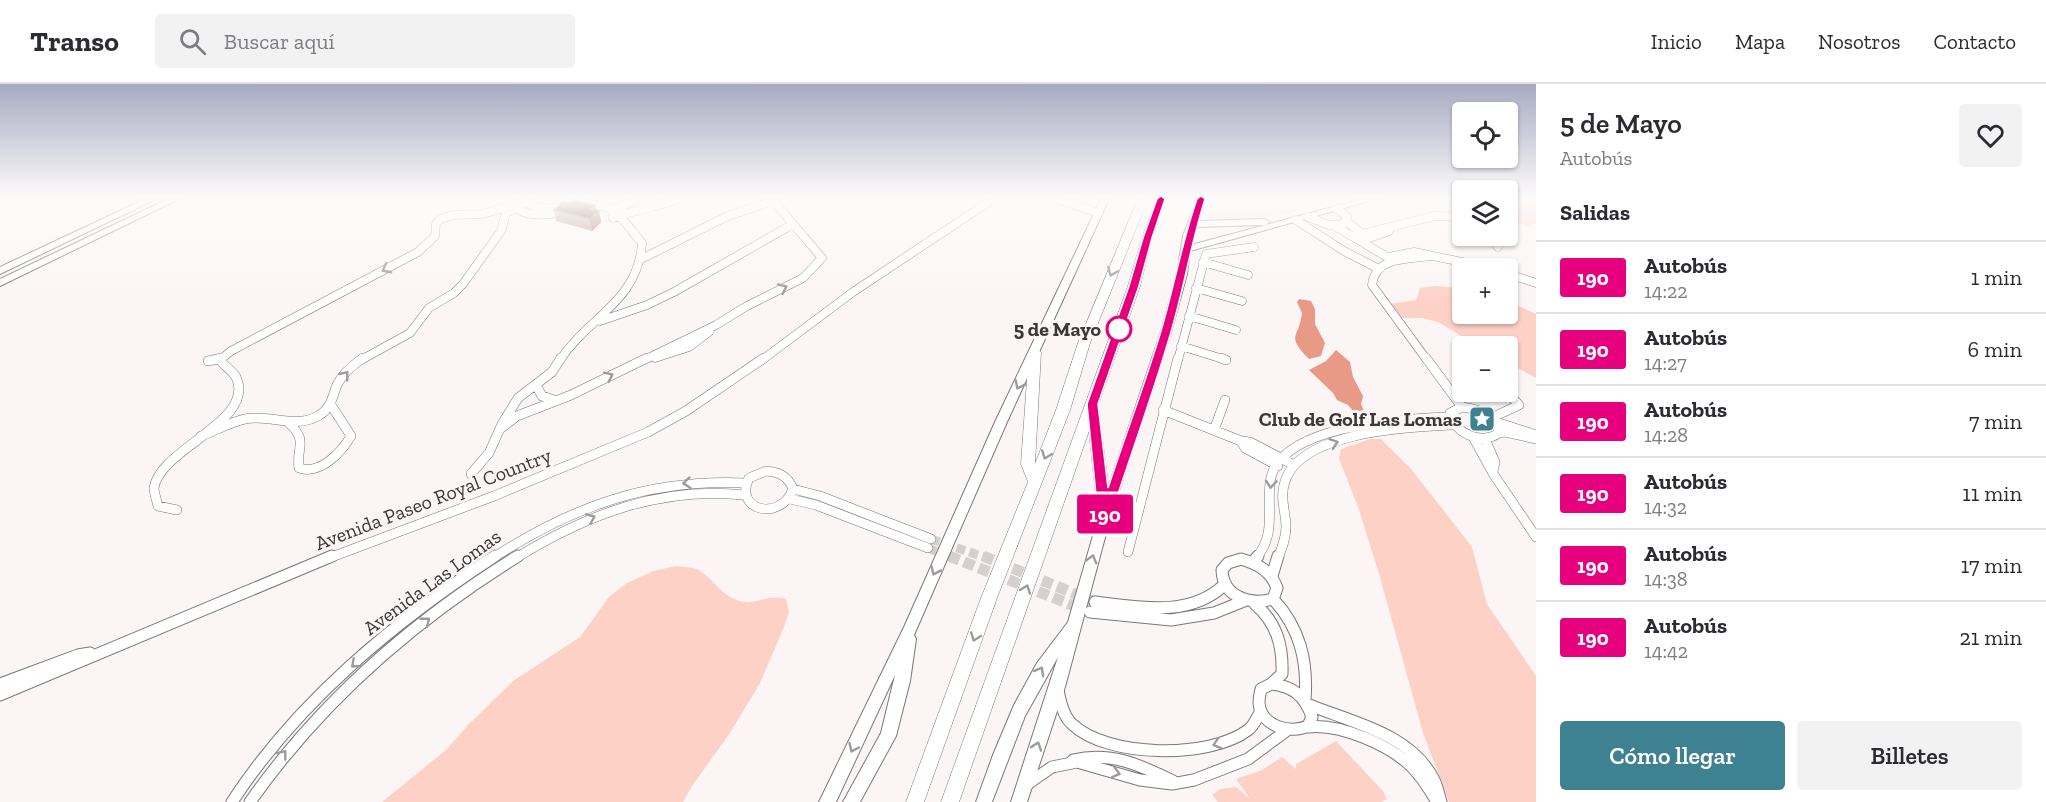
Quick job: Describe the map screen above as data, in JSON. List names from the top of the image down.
{
  "streets": {
    "street": ["Avenida Paseo Royal Country", "Avenida Las Lomas"]
  },
  "places": {
    "other": ["5 de Mayo"],
    "place": ["Club de Golf Las Lomas"]
  },
  "lines": ["bus line 190"],
  "page": {
    "header": "Transo",
    "search": "Buscar aquí",
    "nav": [
      "Inicio",
      "Mapa",
      "Nosotros",
      "Contacto"
    ],
    "on_map": "190",
    "heading": [
      ["5 de Mayo", "Autobús"],
      "Salidas"
    ],
    "map_buttons": ["+", "−"],
    "list": [
      {
        "mark": "190",
        "name": "Autobús",
        "note": "14:22",
        "value": "1 min"
      },
      {
        "mark": "190",
        "name": "Autobús",
        "note": "14:27",
        "value": "6 min"
      },
      {
        "mark": "190",
        "name": "Autobús",
        "note": "14:28",
        "value": "7 min"
      },
      {
        "mark": "190",
        "name": "Autobús",
        "note": "14:32",
        "value": "11 min"
      },
      {
        "mark": "190",
        "name": "Autobús",
        "note": "14:38",
        "value": "17 min"
      },
      {
        "mark": "190",
        "name": "Autobús",
        "note": "14:42",
        "value": "21 min"
      }
    ],
    "buttons": ["Cómo llegar", "Billetes"]
  }
}
